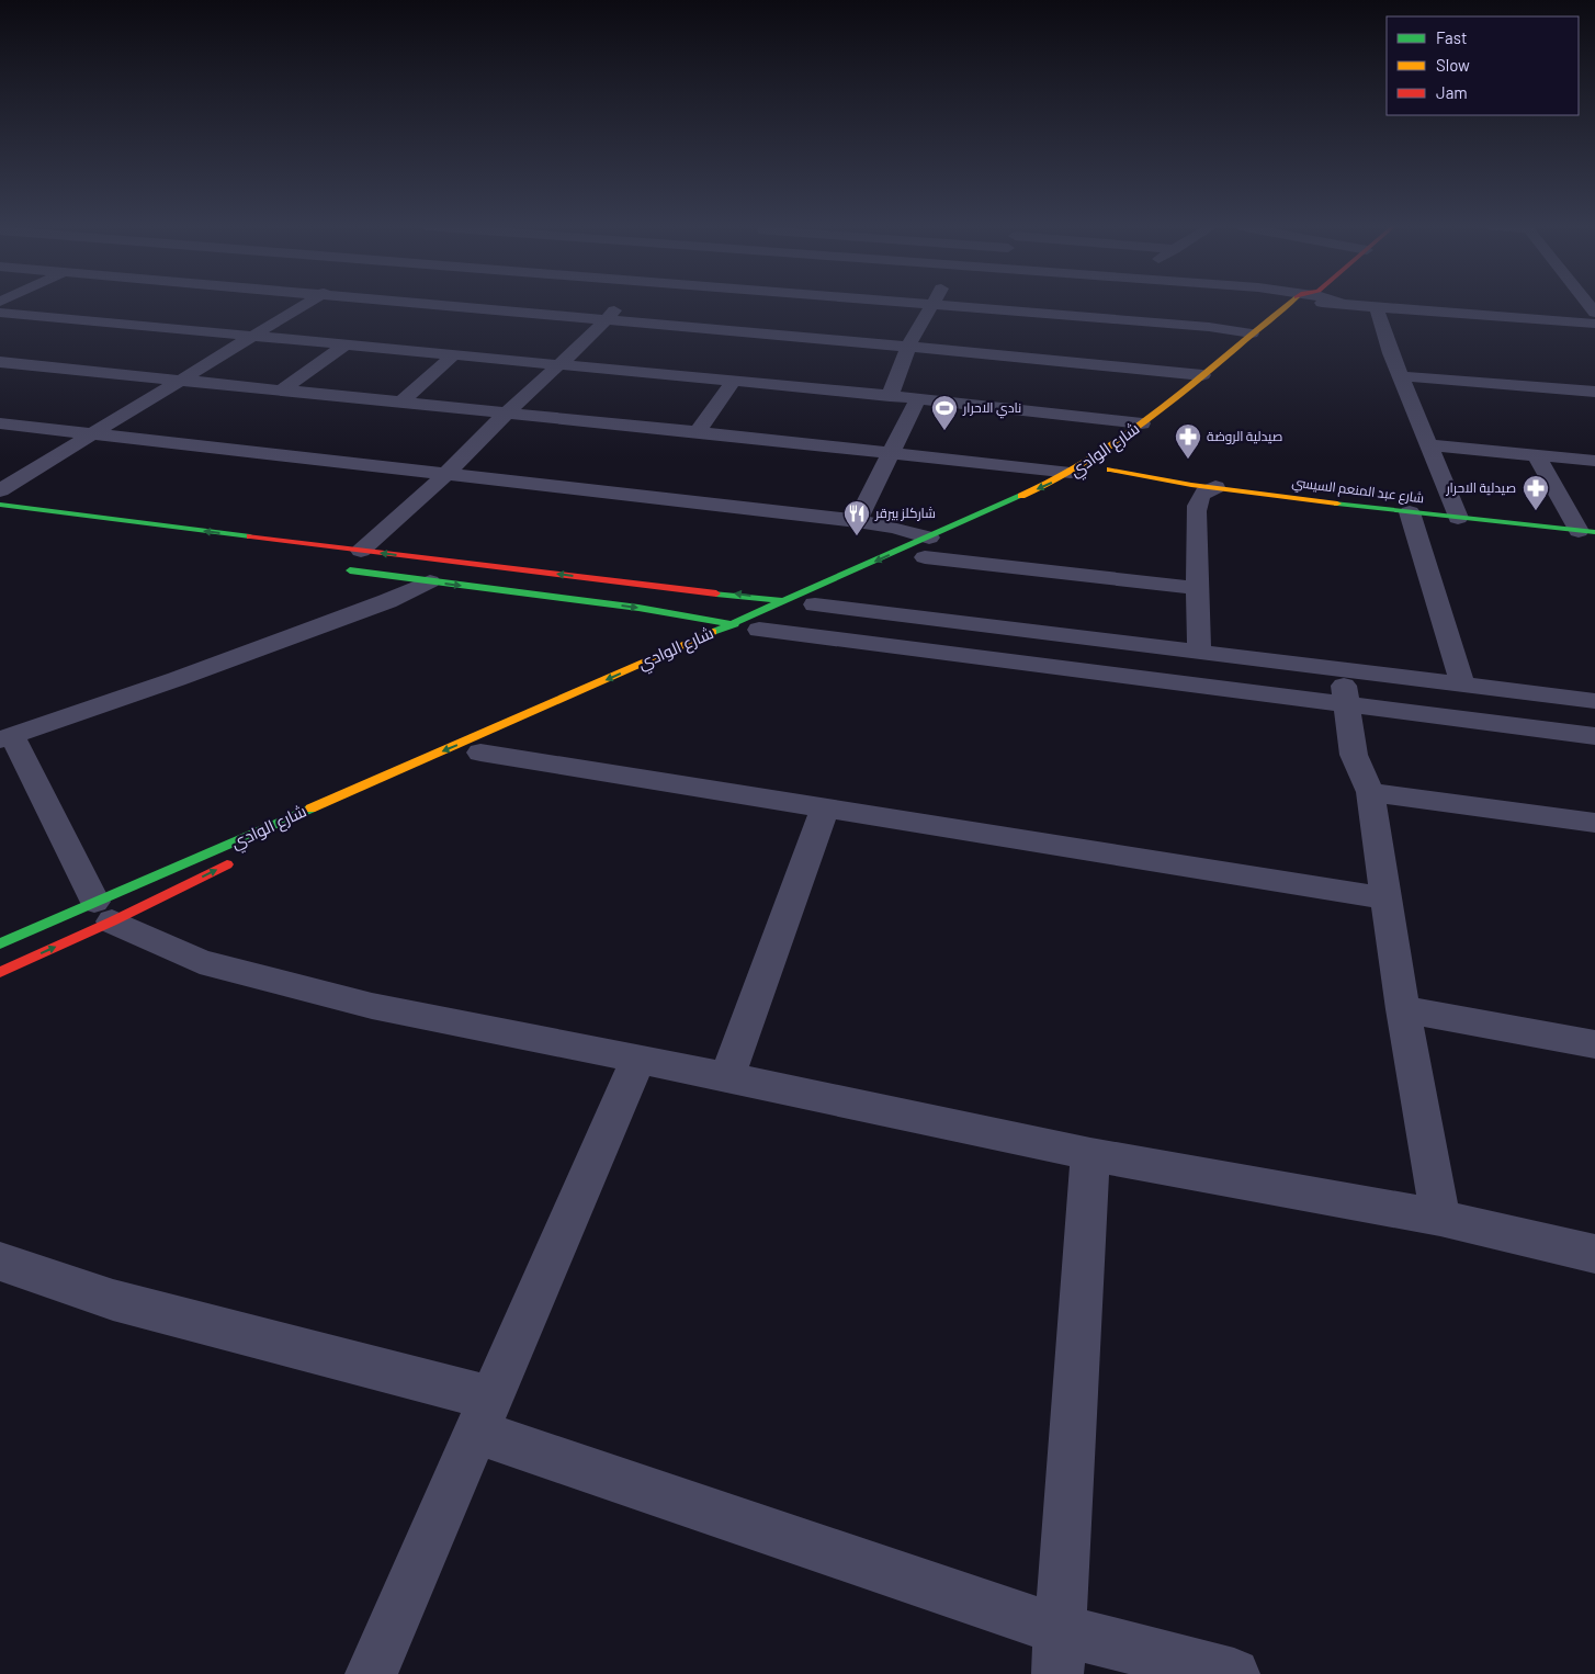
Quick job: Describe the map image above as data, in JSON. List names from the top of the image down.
{
  "streets": {
    "main road": ["شارع الوادي", "شارع عبد المنعم السيسي"]
  },
  "places": {
    "sports": ["نادي الاحرار"],
    "pharmacy": ["صيدلية الروضة", "صيدلية الاحرار"],
    "restaurant": ["شاركلز بيرقر"]
  },
  "legend": ["Fast", "Slow", "Jam"]
}
